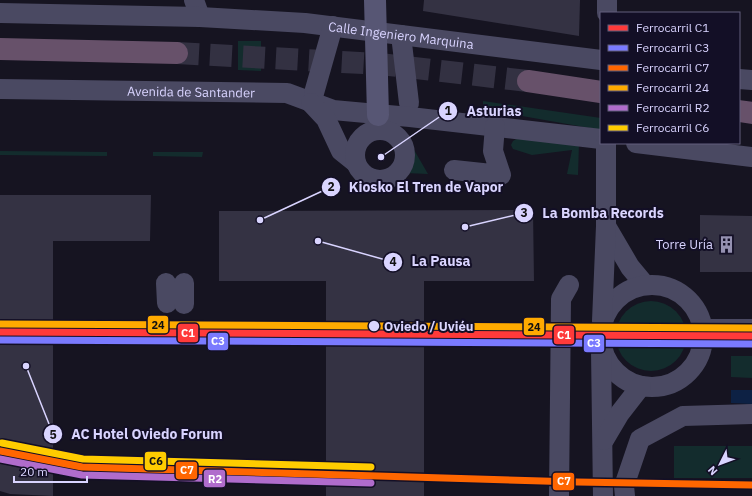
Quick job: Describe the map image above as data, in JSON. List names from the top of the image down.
{
  "streets": {
    "street": ["Calle Ingeniero Marquina", "Avenida de Santander"]
  },
  "places": {
    "other": [
      "Asturias",
      "Kiosko El Tren de Vapor",
      "La Bomba Records",
      "La Pausa",
      "Oviedo / Uviéu",
      "AC Hotel Oviedo Forum"
    ],
    "building": ["Torre Uría"]
  },
  "lines": [
    "rail line 24",
    "rail line C1",
    "rail line C3",
    "rail line C6",
    "rail line C7",
    "rail line R2"
  ],
  "legend": [
    "Ferrocarril C1",
    "Ferrocarril C3",
    "Ferrocarril C7",
    "Ferrocarril 24",
    "Ferrocarril R2",
    "Ferrocarril C6"
  ],
  "scale_bar": "20 m",
  "north": "bottom left"
}
